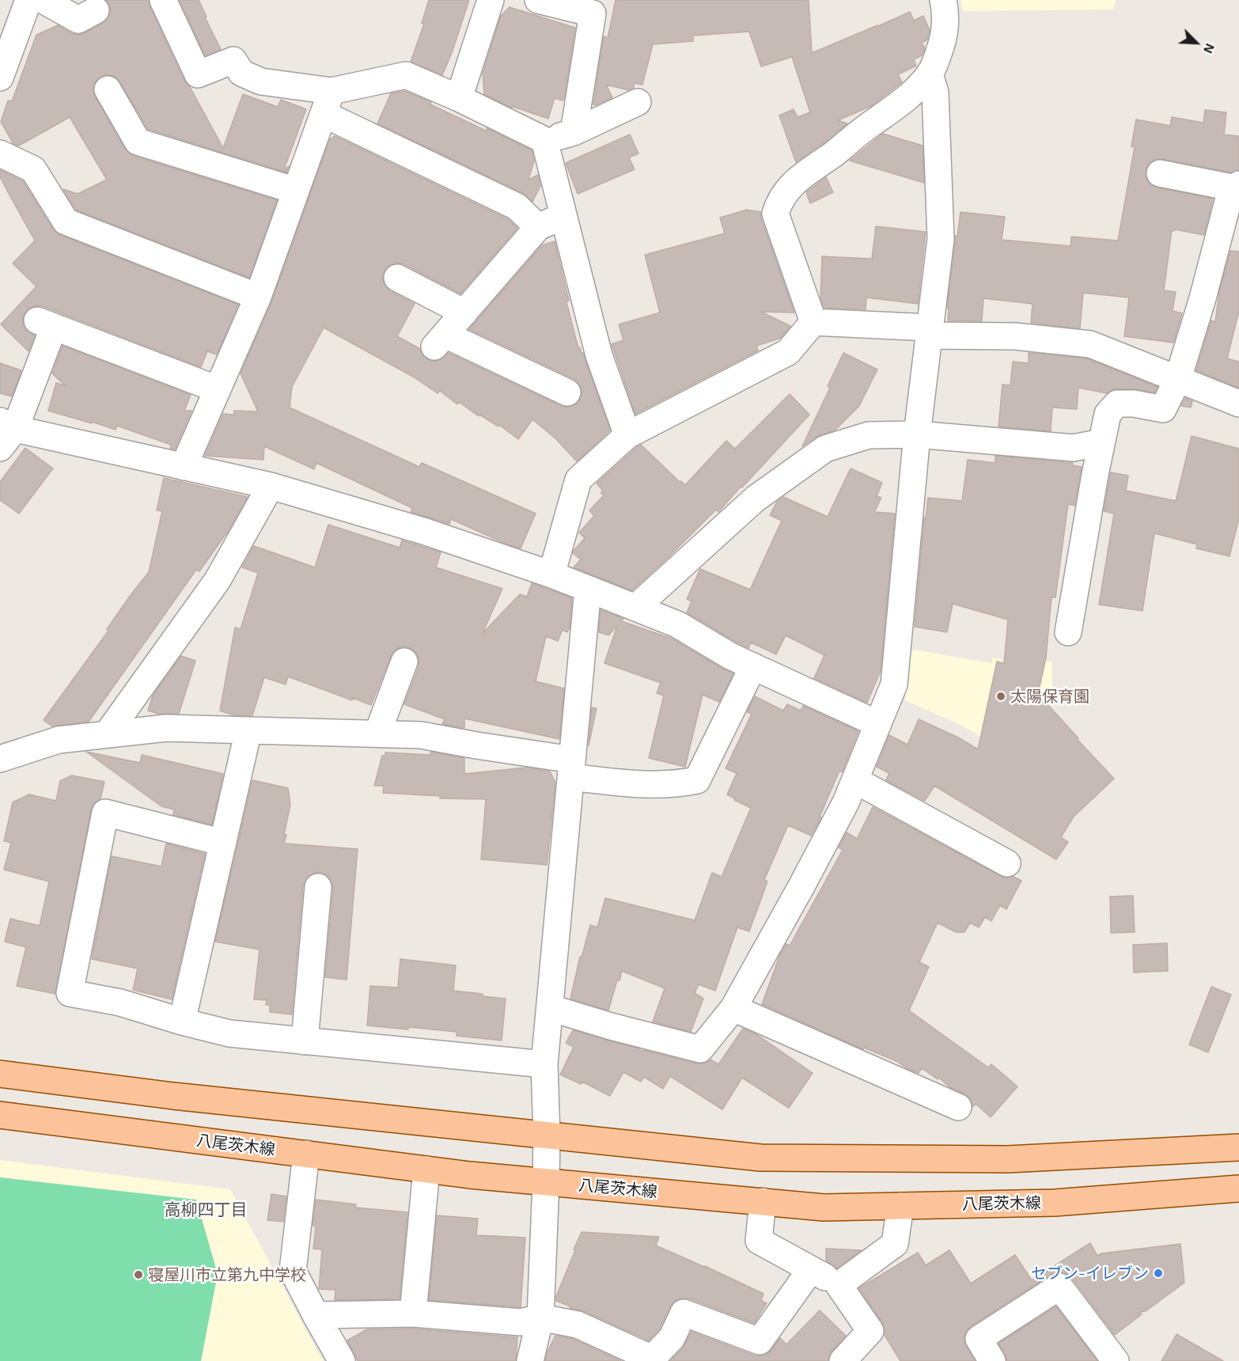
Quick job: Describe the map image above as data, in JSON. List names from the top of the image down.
{
  "streets": {
    "main road": ["八尾茨木線"]
  },
  "districts": ["高柳四丁目"],
  "places": ["太陽保育園", "セブン-イレブン", "寝屋川市立第九中学校"],
  "north": "bottom right"
}
